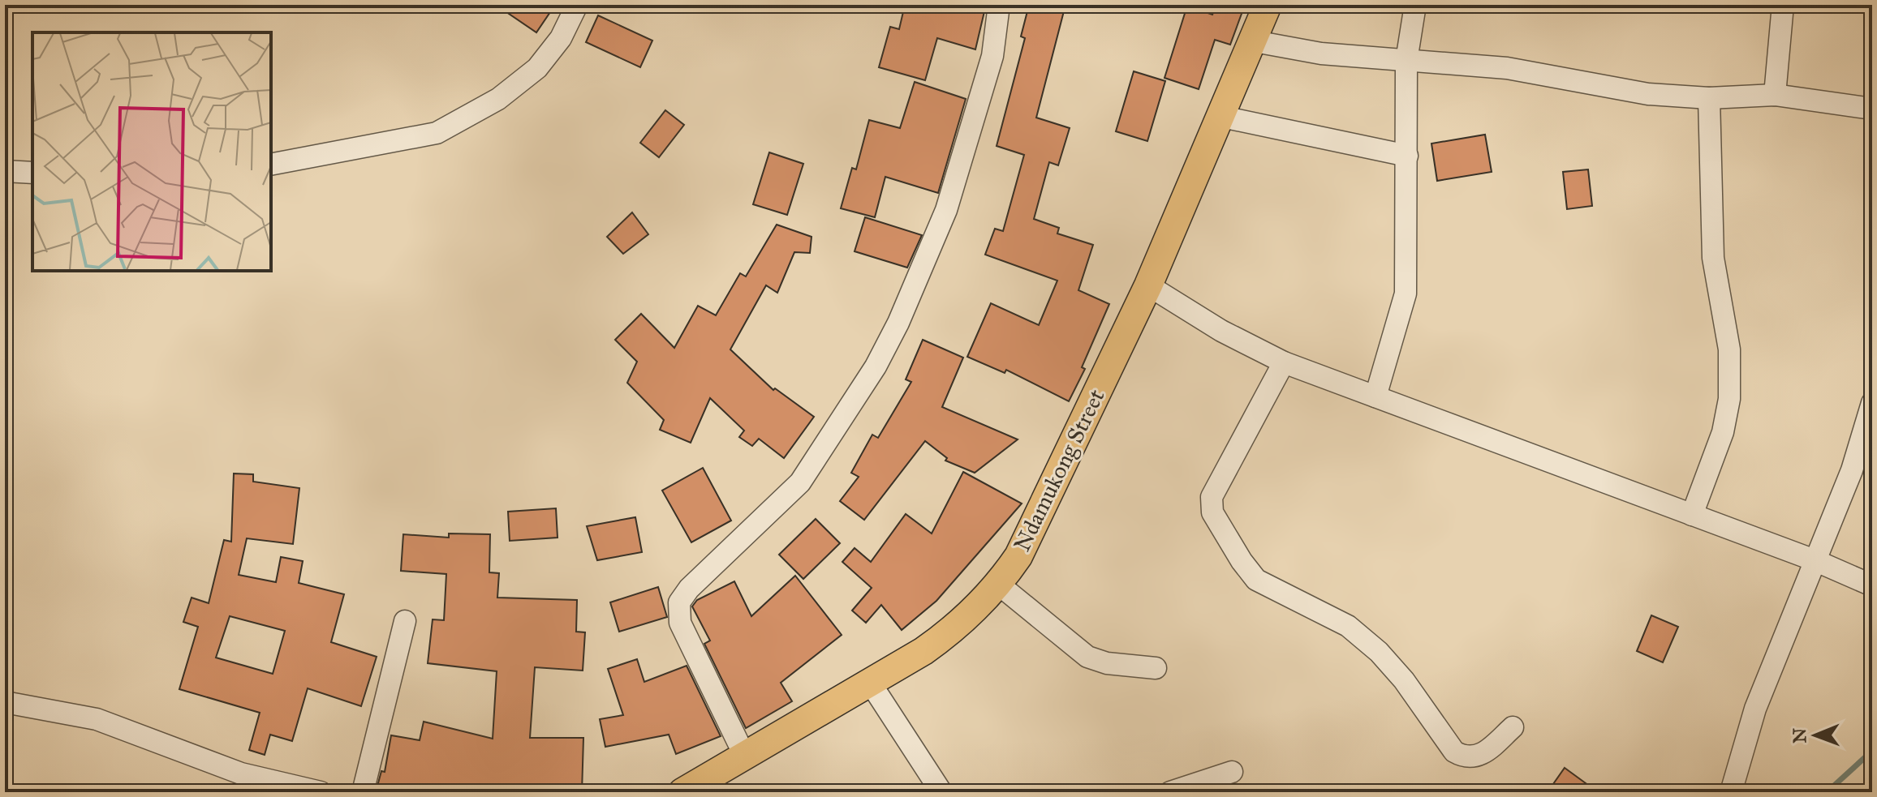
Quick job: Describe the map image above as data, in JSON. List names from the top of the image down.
{
  "streets": {
    "main road": ["Ndamukong Street"]
  },
  "north": "left"
}
